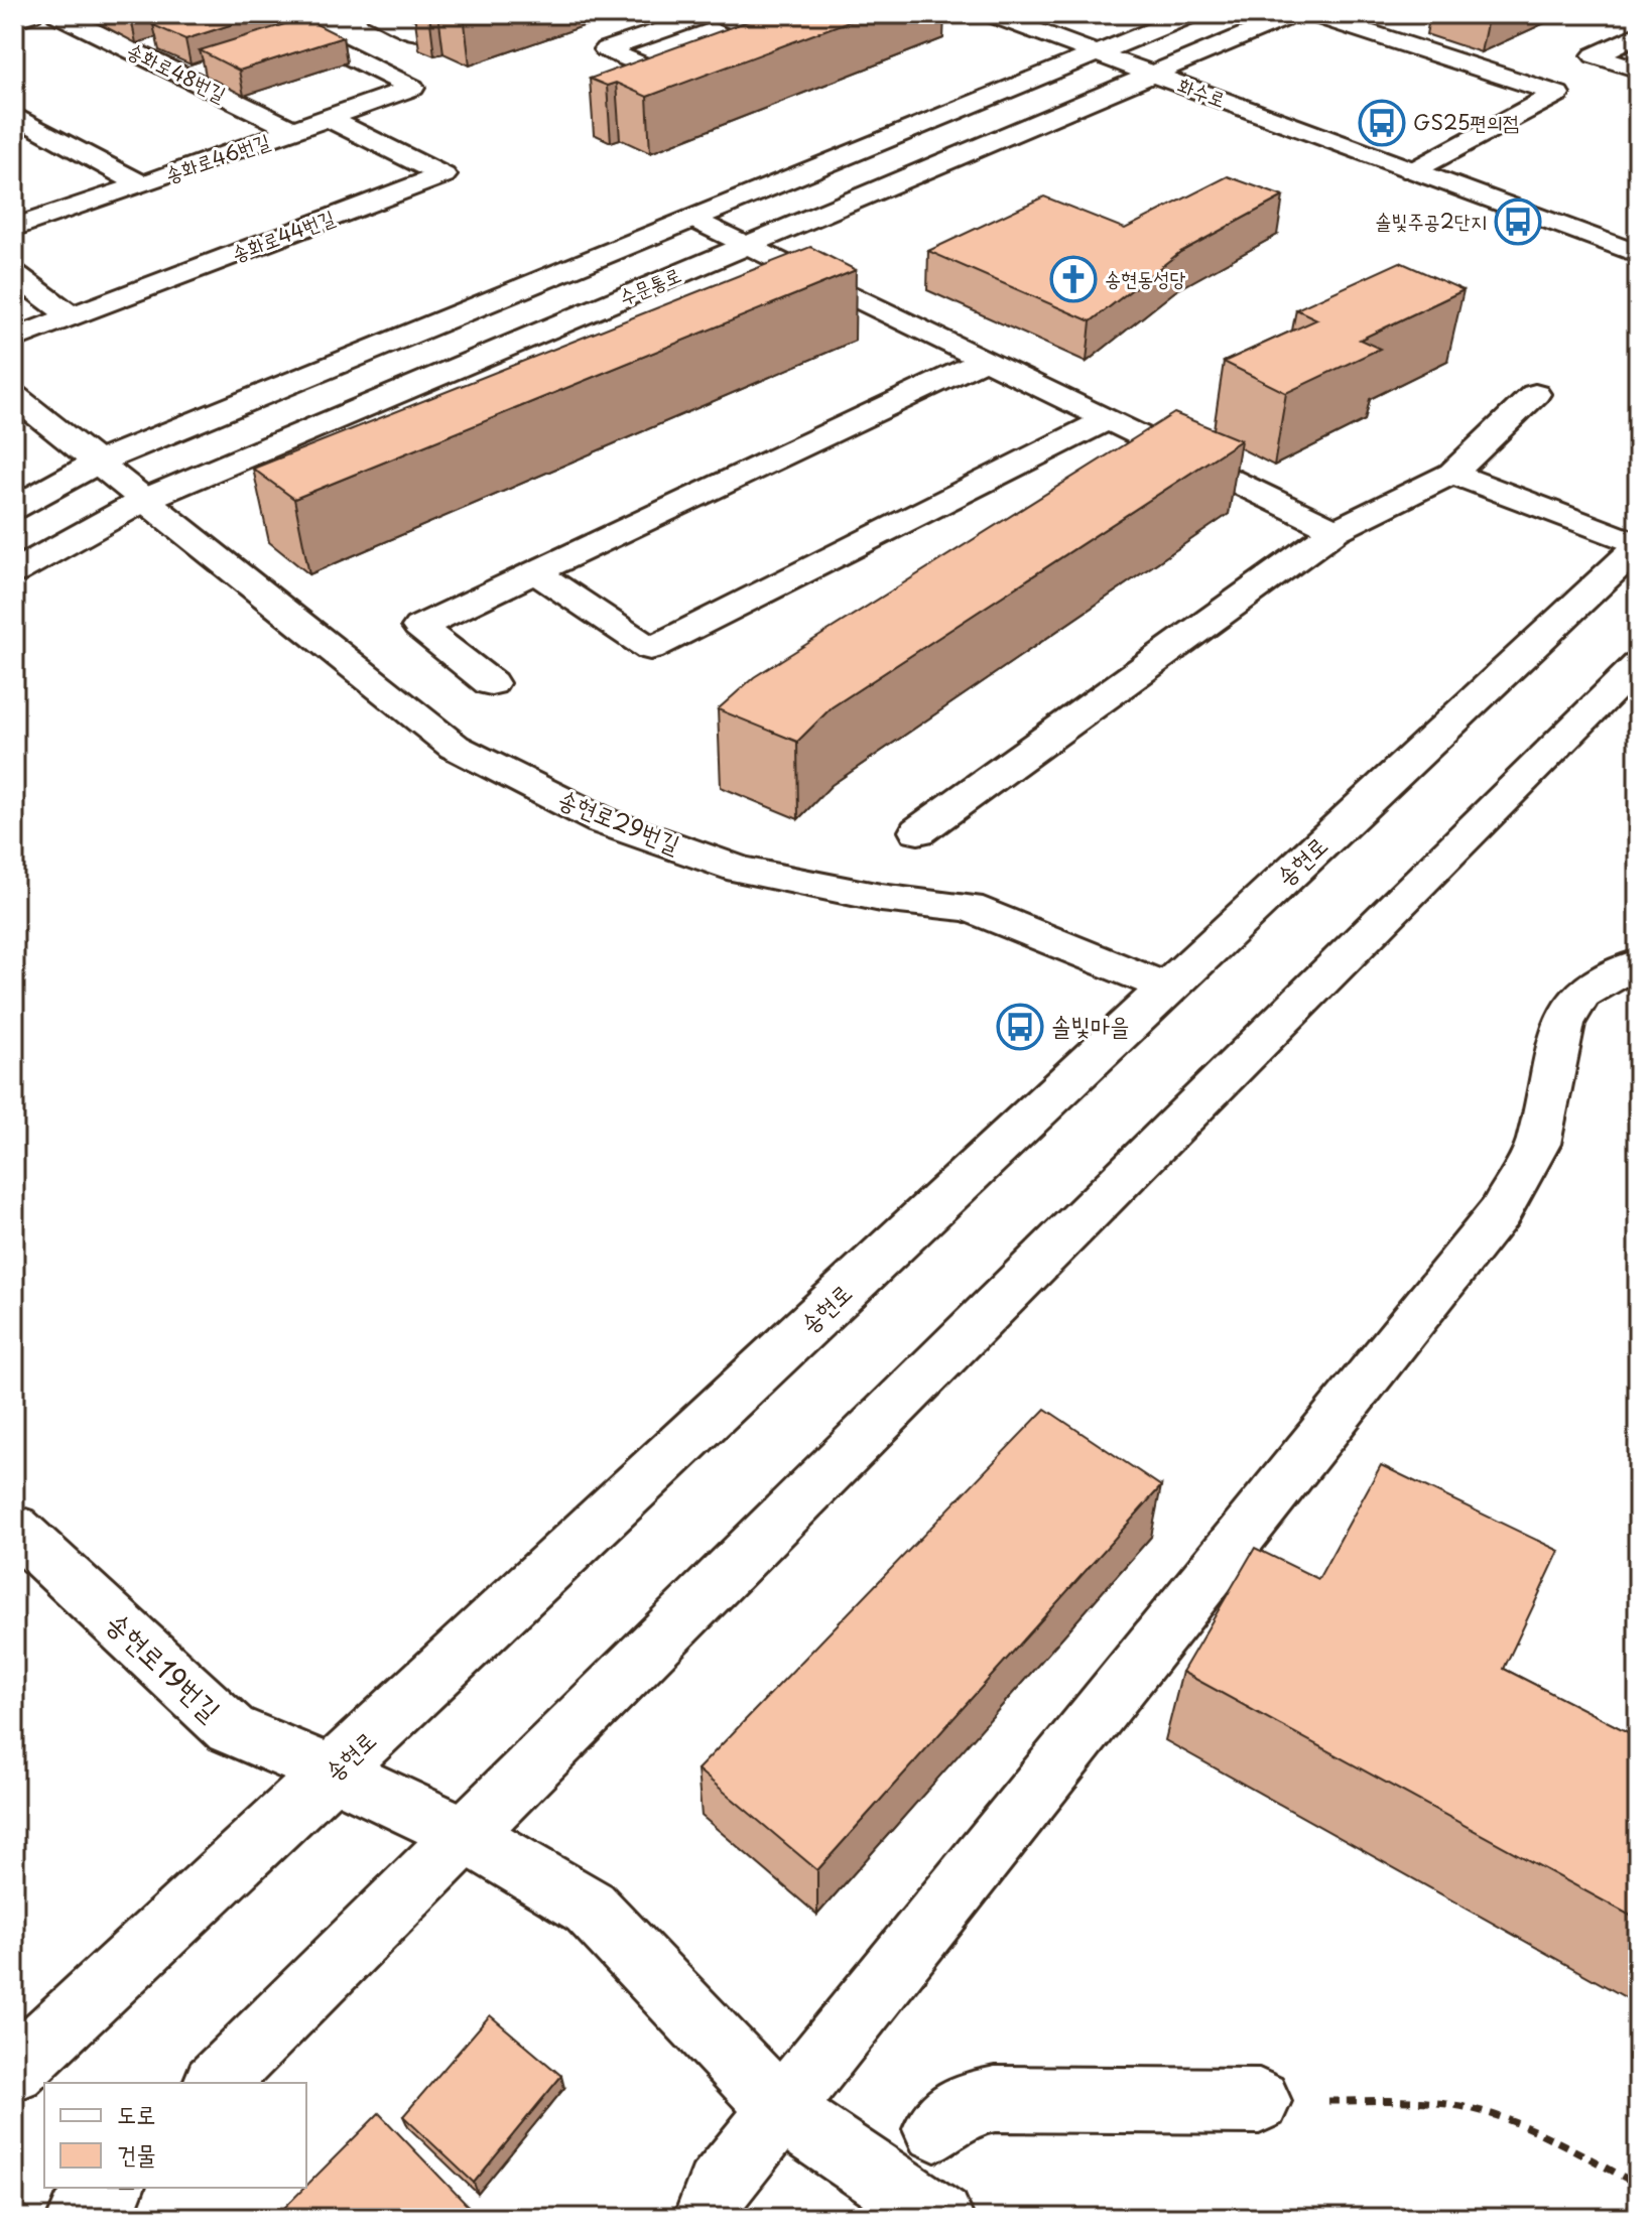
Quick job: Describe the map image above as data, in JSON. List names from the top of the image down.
{
  "streets": {
    "street": [
      "송화로48번길",
      "화수로",
      "송화로46번길",
      "송화로44번길",
      "수문통로",
      "송현로29번길",
      "송현로",
      "송현로19번길"
    ]
  },
  "crossings": [
    ["송화로48번길", "송화로46번길"],
    ["화수로", "수문통로"],
    ["송화로46번길", "송화로44번길"],
    ["수문통로", "송현로29번길"],
    ["송현로29번길", "송현로"],
    ["송현로", "송현로19번길"]
  ],
  "places": {
    "bus stop": ["GS25편의점", "솔빛주공2단지", "솔빛마을"],
    "church": ["송현동성당"]
  },
  "legend": ["도로", "건물"]
}
